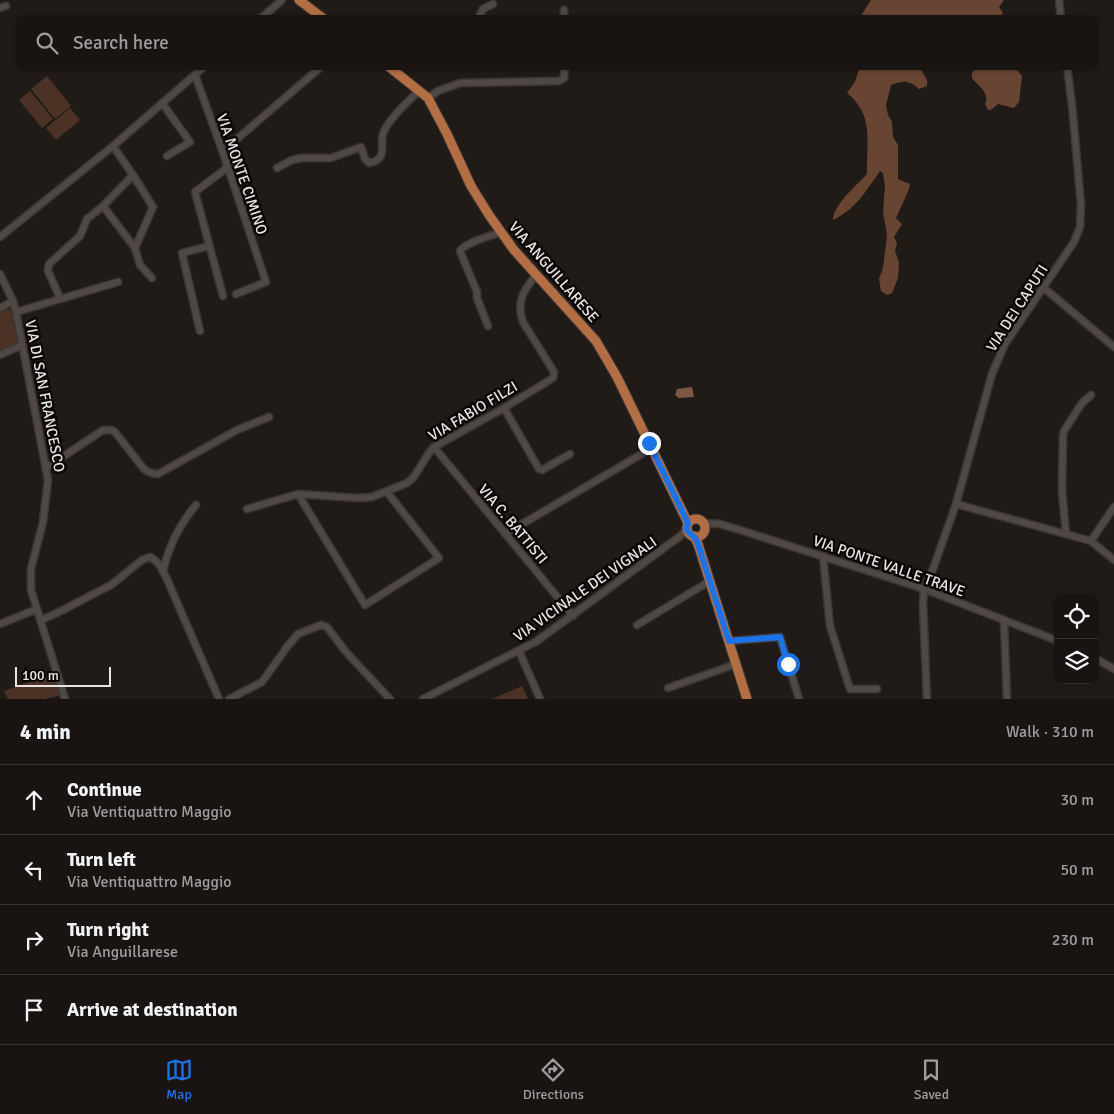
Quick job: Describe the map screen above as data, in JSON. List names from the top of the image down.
{
  "streets": {
    "main road": ["VIA ANGUILLARESE"],
    "street": [
      "VIA MONTE CIMINO",
      "VIA DEI CAPUTI",
      "VIA DI SAN FRANCESCO",
      "VIA FABIO FILZI",
      "VIA C. BATTISTI",
      "VIA PONTE VALLE TRAVE",
      "VIA VICINALE DEI VIGNALI"
    ]
  },
  "crossings": [
    ["VIA ANGUILLARESE", "VIA FABIO FILZI"],
    ["VIA ANGUILLARESE", "VIA PONTE VALLE TRAVE"],
    ["VIA ANGUILLARESE", "VIA VICINALE DEI VIGNALI"],
    ["VIA DEI CAPUTI", "VIA PONTE VALLE TRAVE"],
    ["VIA FABIO FILZI", "VIA C. BATTISTI"],
    ["VIA C. BATTISTI", "VIA VICINALE DEI VIGNALI"],
    ["VIA PONTE VALLE TRAVE", "VIA VICINALE DEI VIGNALI"]
  ],
  "scale_bar": "100 m",
  "page": {
    "search": "Search here",
    "scale": "100 m",
    "heading": ["4 min", "Walk · 310 m"],
    "list": [
      ["Continue", "Via Ventiquattro Maggio", "30 m"],
      ["Turn left", "Via Ventiquattro Maggio", "50 m"],
      ["Turn right", "Via Anguillarese", "230 m"],
      "Arrive at destination"
    ],
    "nav": ["Map", "Directions", "Saved"]
  }
}
